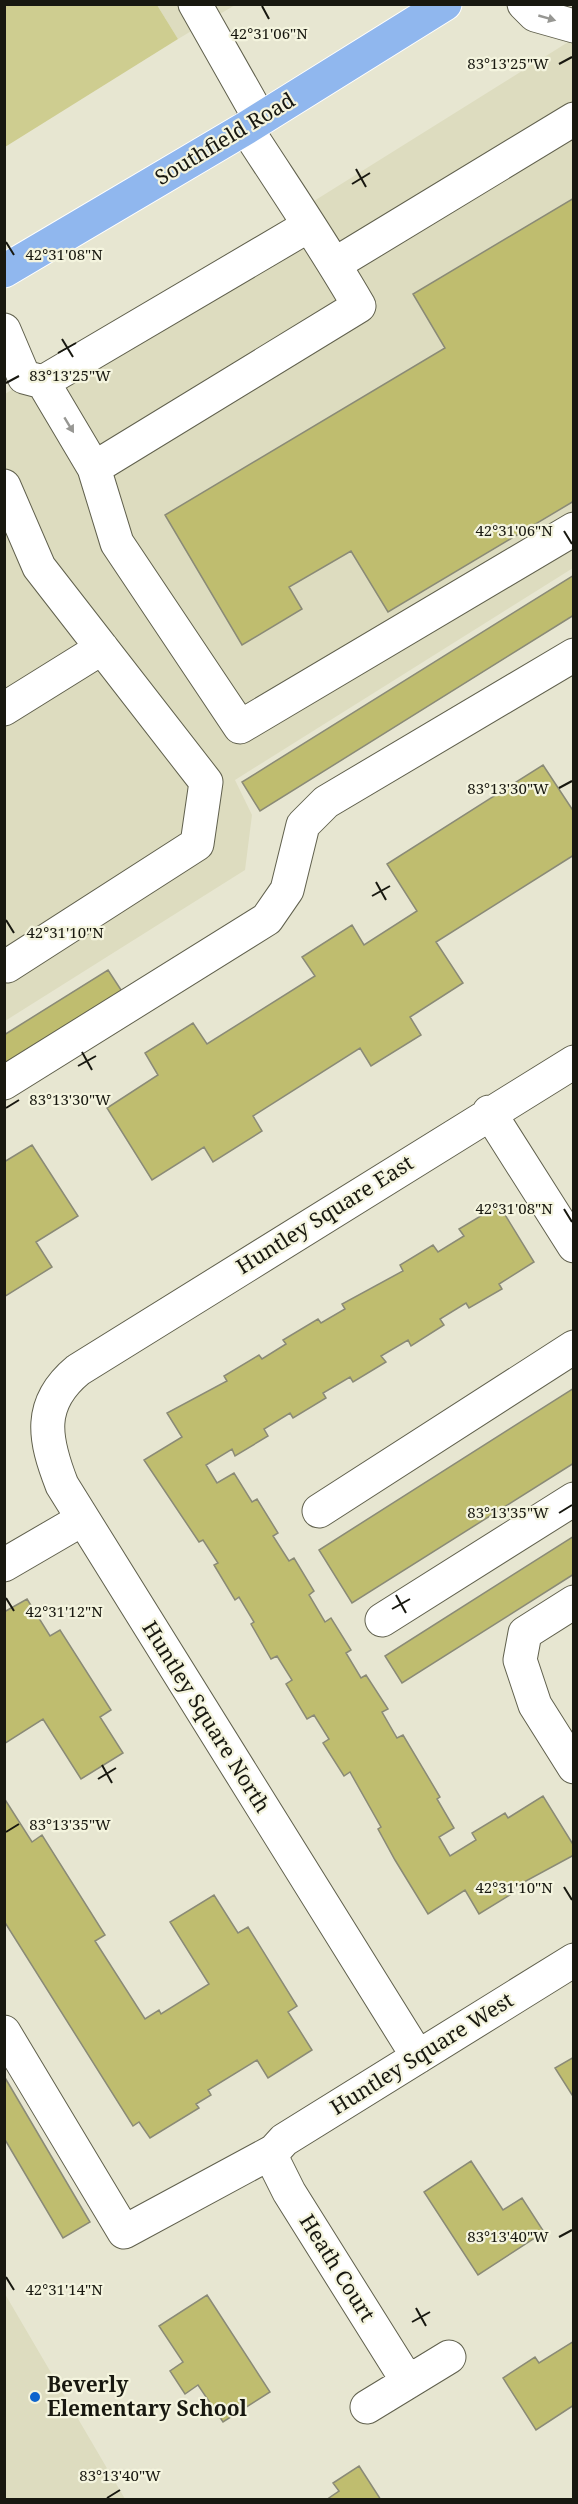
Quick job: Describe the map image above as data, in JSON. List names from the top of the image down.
{
  "streets": {
    "main road": ["Southfield Road"],
    "street": [
      "Huntley Square East",
      "Huntley Square North",
      "Huntley Square West",
      "Heath Court"
    ]
  },
  "crossings": [
    ["Huntley Square East", "Huntley Square North"],
    ["Huntley Square North", "Huntley Square West"],
    ["Huntley Square West", "Heath Court"]
  ],
  "places": ["Beverly Elementary School"],
  "coordinates": [
    "42°31'06\"N",
    "83°13'25\"W",
    "42°31'08\"N",
    "83°13'30\"W",
    "42°31'10\"N",
    "83°13'35\"W",
    "42°31'12\"N",
    "83°13'40\"W",
    "42°31'14\"N"
  ]
}
